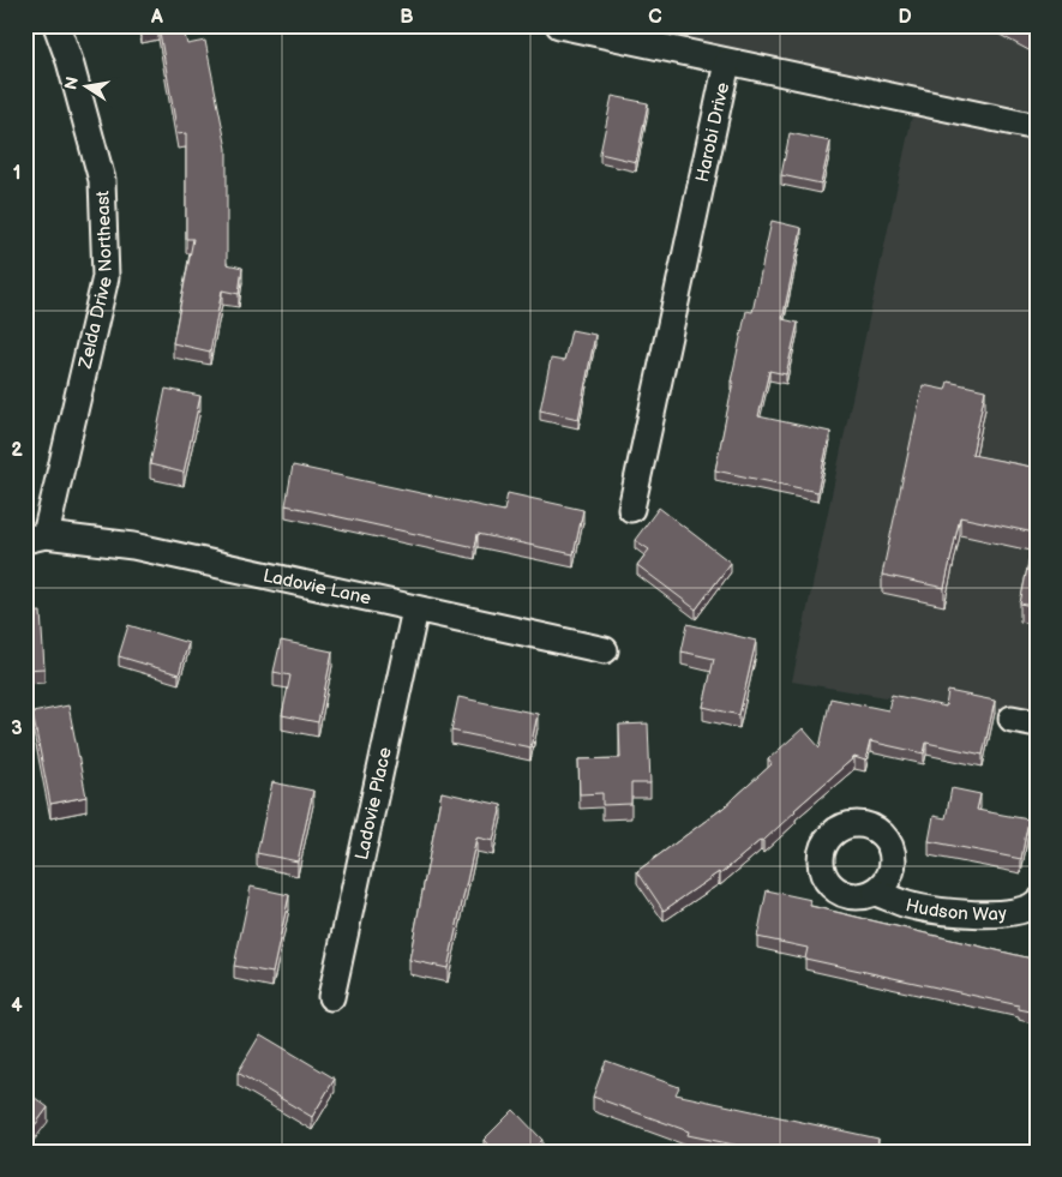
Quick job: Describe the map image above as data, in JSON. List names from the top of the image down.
{
  "streets": {
    "street": [
      "Harobi Drive",
      "Zelda Drive Northeast",
      "Ladovie Lane",
      "Ladovie Place",
      "Hudson Way"
    ]
  },
  "crossings": [
    ["Zelda Drive Northeast", "Ladovie Lane"],
    ["Ladovie Lane", "Ladovie Place"]
  ],
  "north": "left",
  "grid": {
    "columns": [
      "A",
      "B",
      "C",
      "D"
    ],
    "rows": [
      "1",
      "2",
      "3",
      "4"
    ]
  }
}
